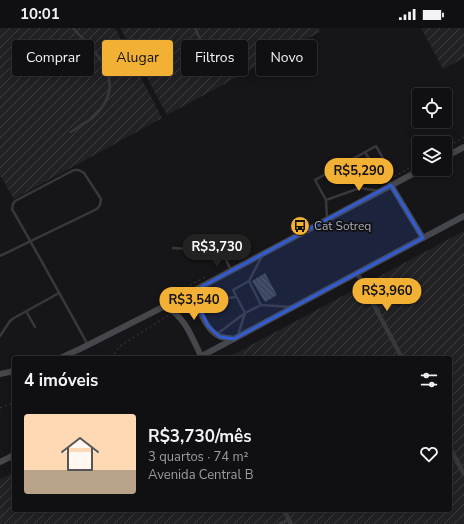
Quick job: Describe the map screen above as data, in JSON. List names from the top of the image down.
{
  "places": {
    "bus stop": ["Cat Sotreq"]
  },
  "page": {
    "status": "10:01",
    "chip": [
      "Comprar",
      "Alugar",
      "Filtros",
      "Novo"
    ],
    "price": [
      "R$5,290",
      "R$3,730",
      "R$3,960",
      "R$3,540"
    ],
    "heading": "4 imóveis",
    "list": [
      {
        "name": "R$3,730/mês",
        "note": "3 quartos · 74 m² · Avenida Central B"
      }
    ]
  }
}
